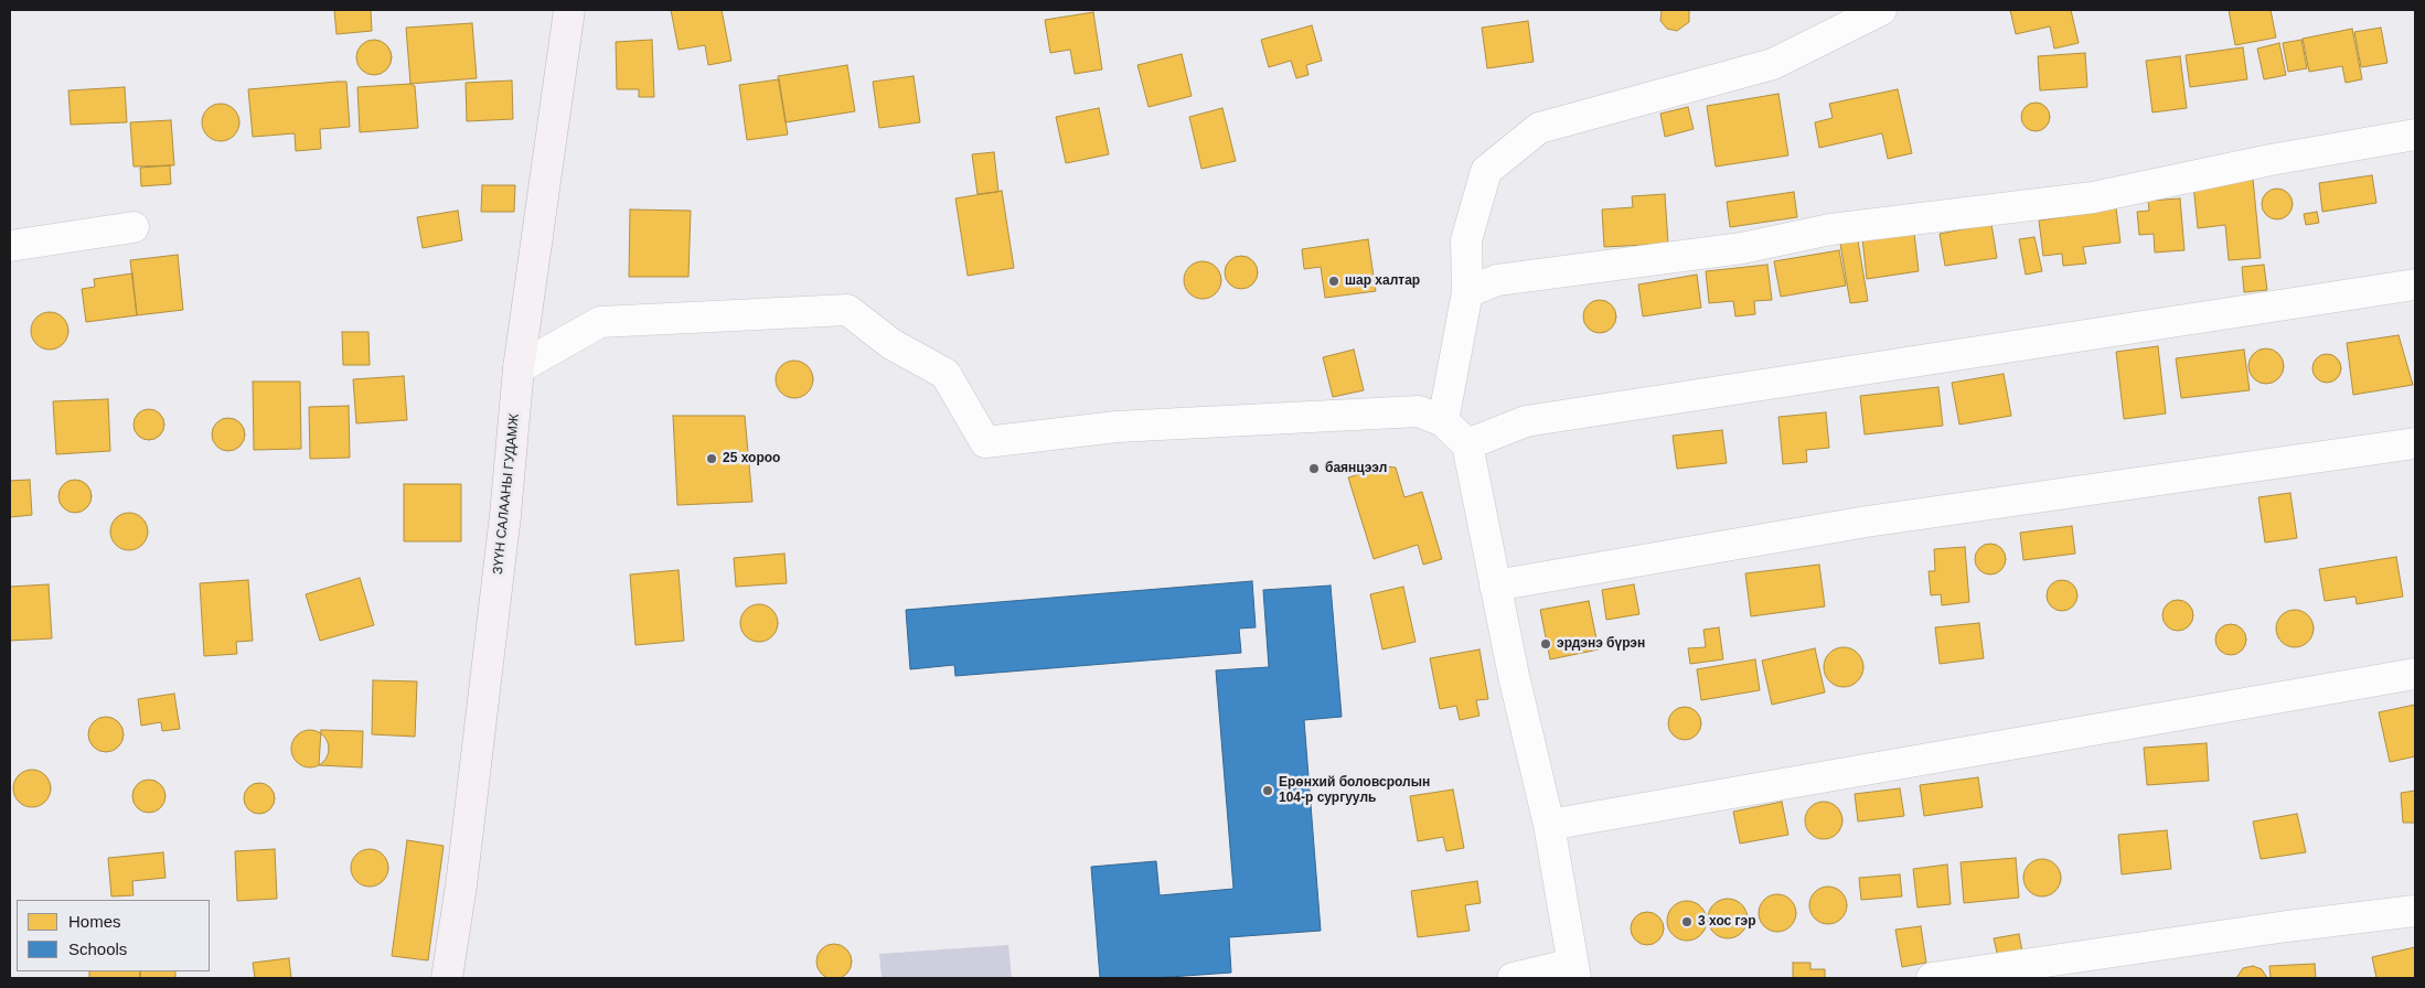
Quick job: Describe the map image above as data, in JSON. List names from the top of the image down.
{
  "streets": {
    "main road": ["ЗҮҮН САЛААНЫ ГУДАМЖ"]
  },
  "places": [
    "шар халтар",
    "25 хороо",
    "баянцээл",
    "эрдэнэ бүрэн",
    "Ерөнхий боловсролын 104-р сургууль",
    "3 хос гэр"
  ],
  "legend": ["Homes", "Schools"]
}
